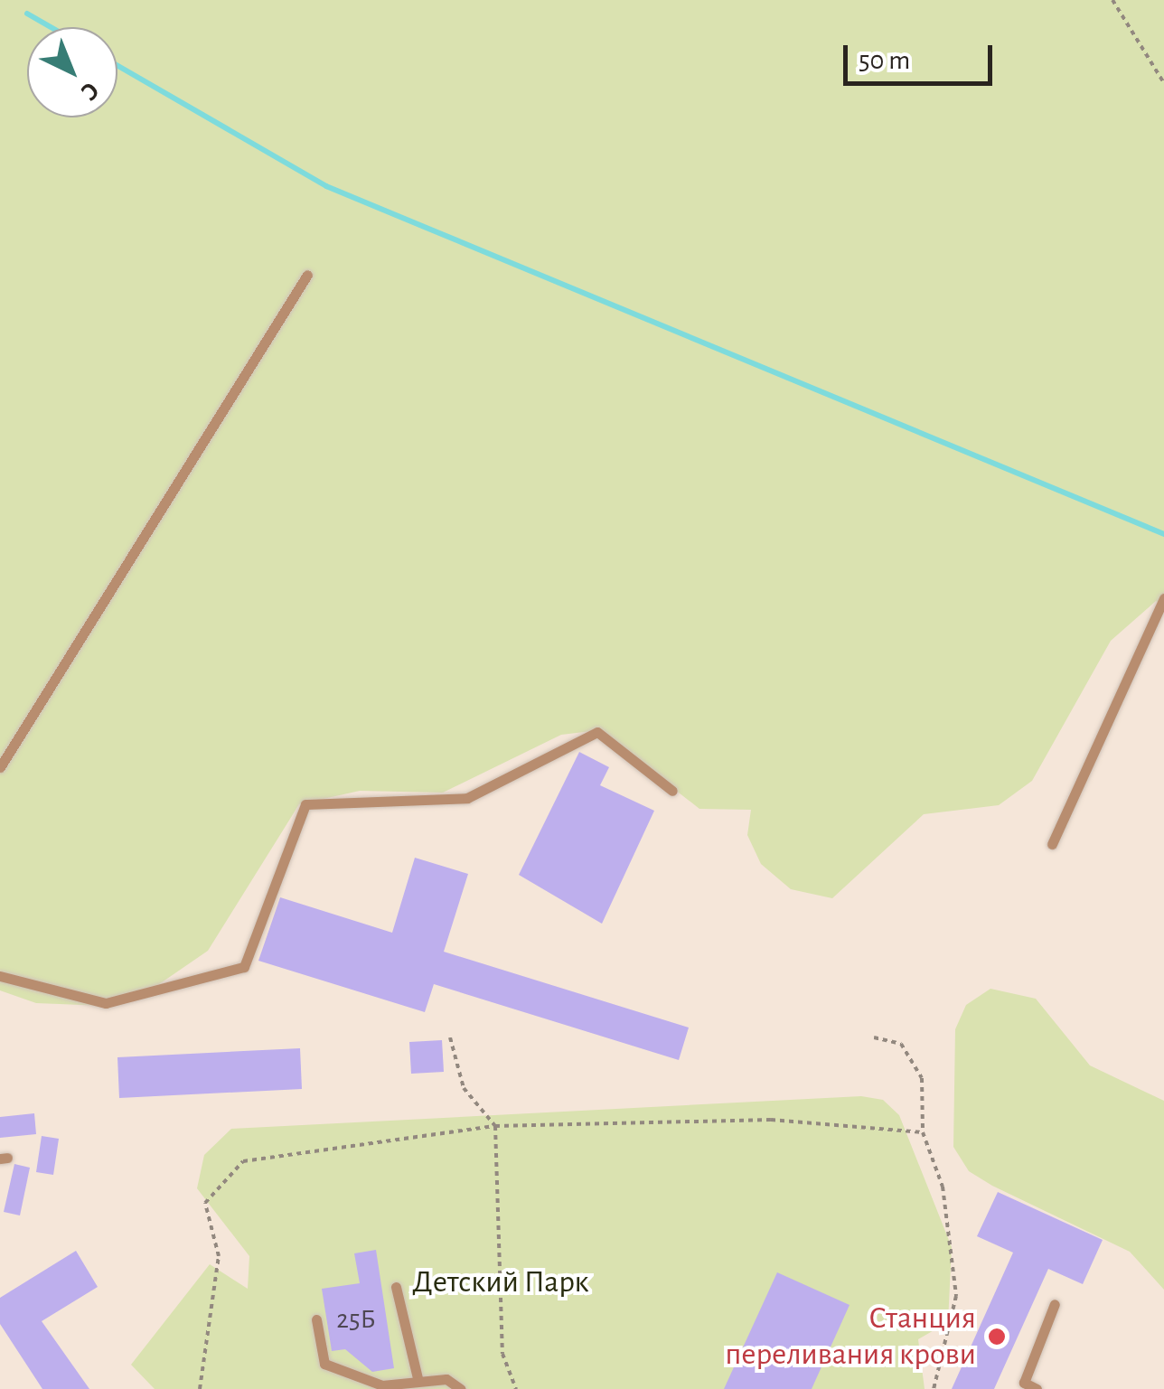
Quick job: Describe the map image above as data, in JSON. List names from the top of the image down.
{
  "parks": ["Детский Парк"],
  "places": ["Станция переливания крови"],
  "house_numbers": ["25Б"],
  "scale_bar": "50 m",
  "north": "bottom right"
}
